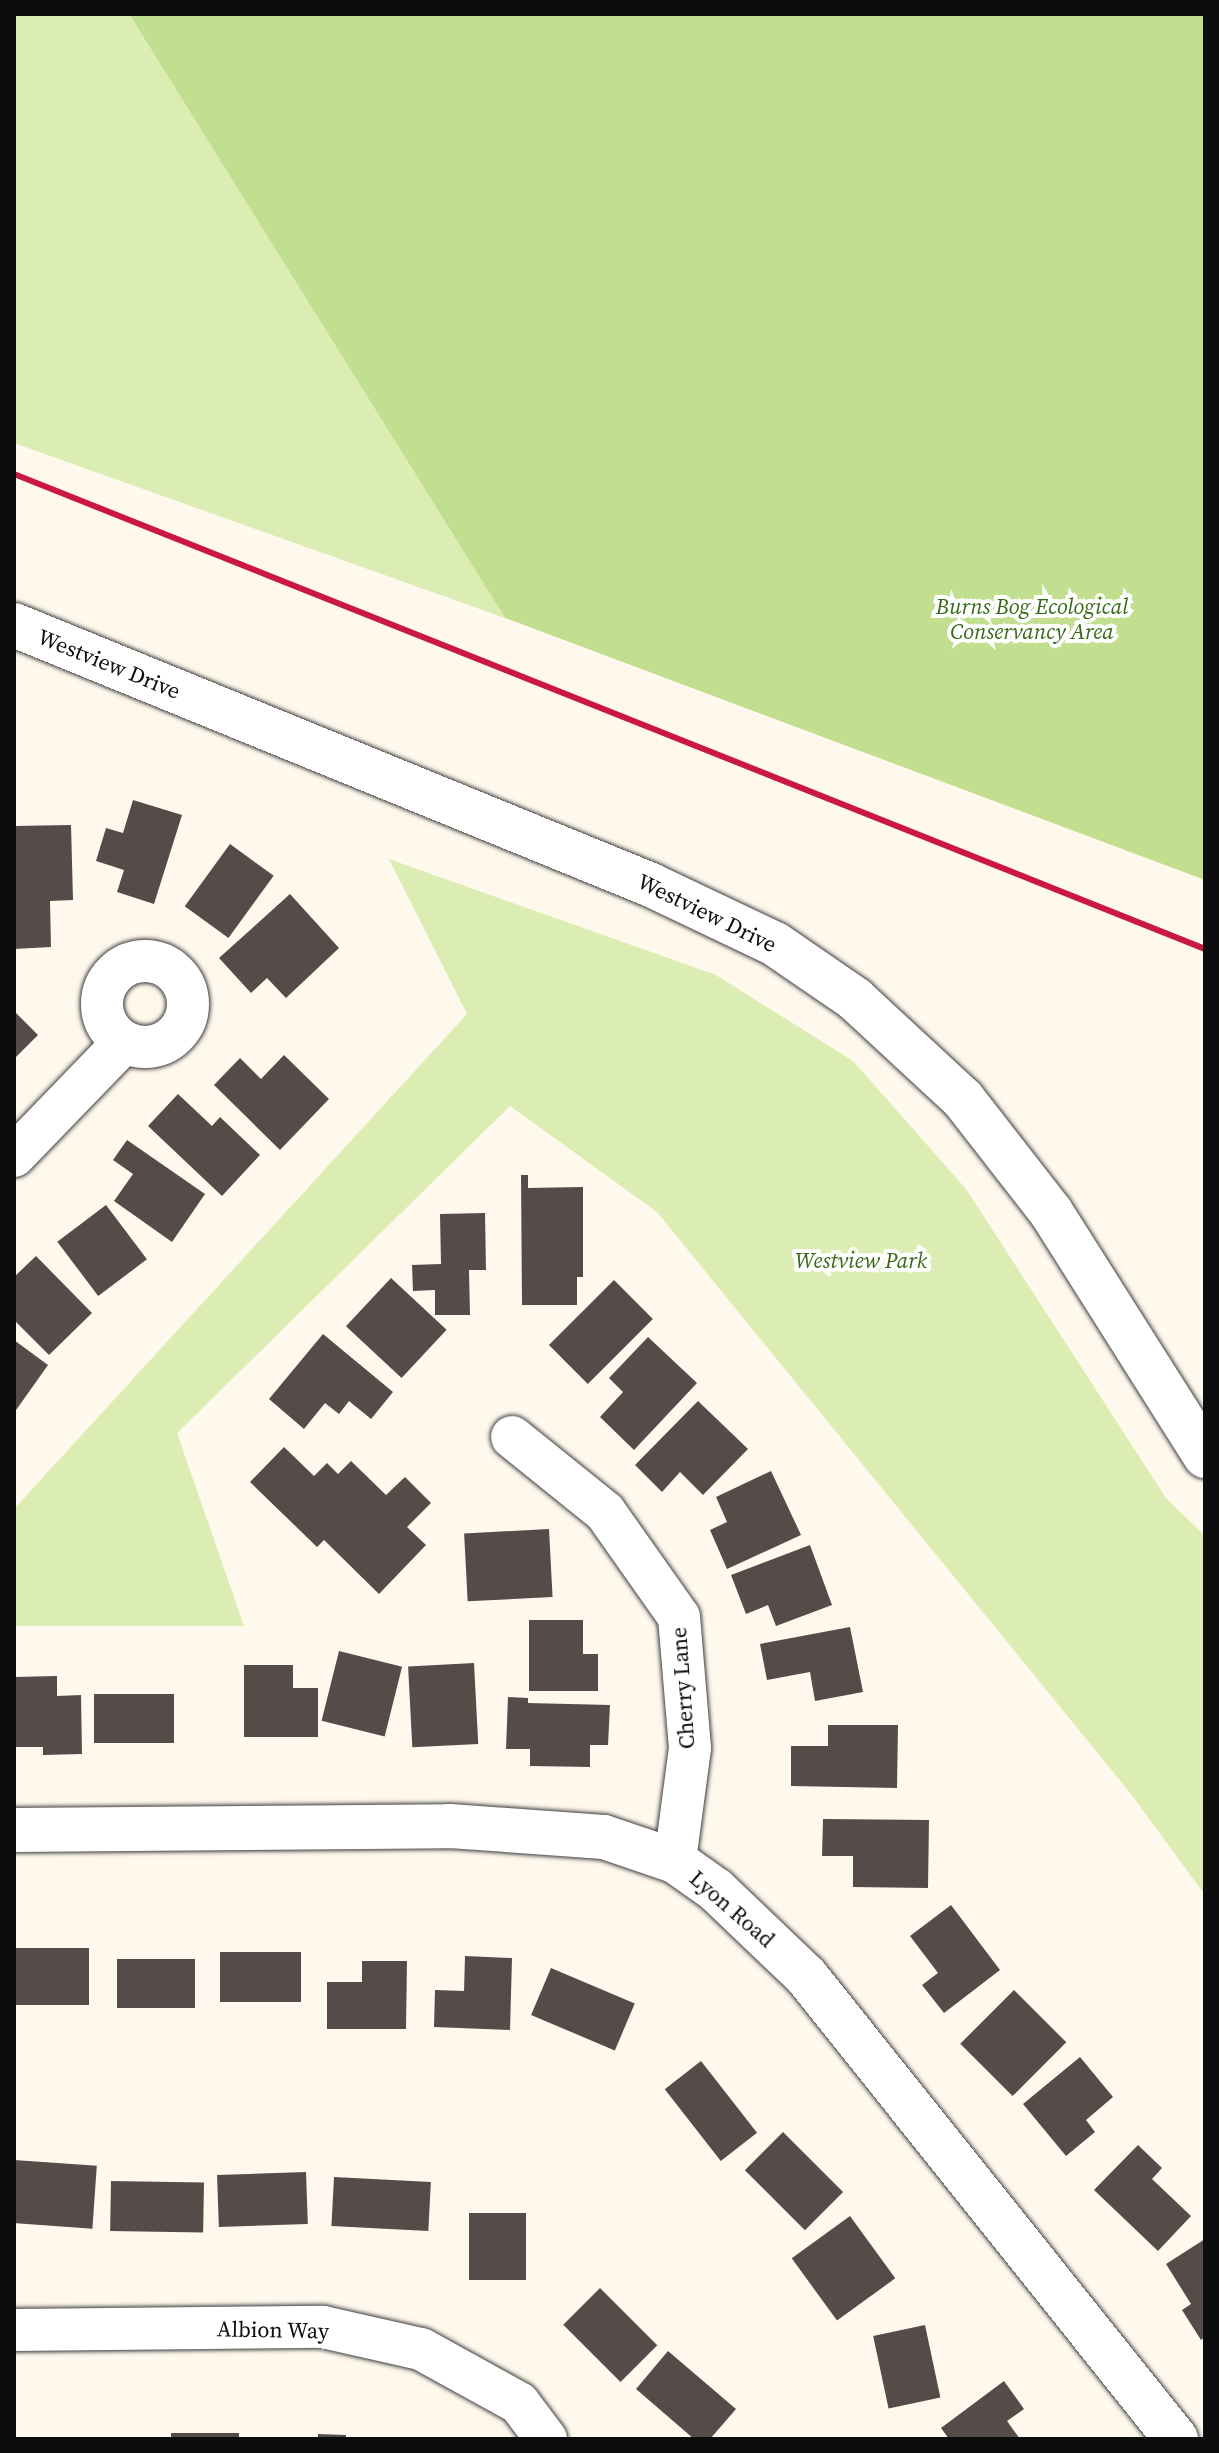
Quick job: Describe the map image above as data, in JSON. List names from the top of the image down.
{
  "streets": {
    "street": [
      "Westview Drive",
      "Cherry Lane",
      "Lyon Road",
      "Albion Way"
    ]
  },
  "crossings": [
    ["Cherry Lane", "Lyon Road"]
  ],
  "parks": ["Burns Bog Ecological Conservancy Area", "Westview Park"]
}
